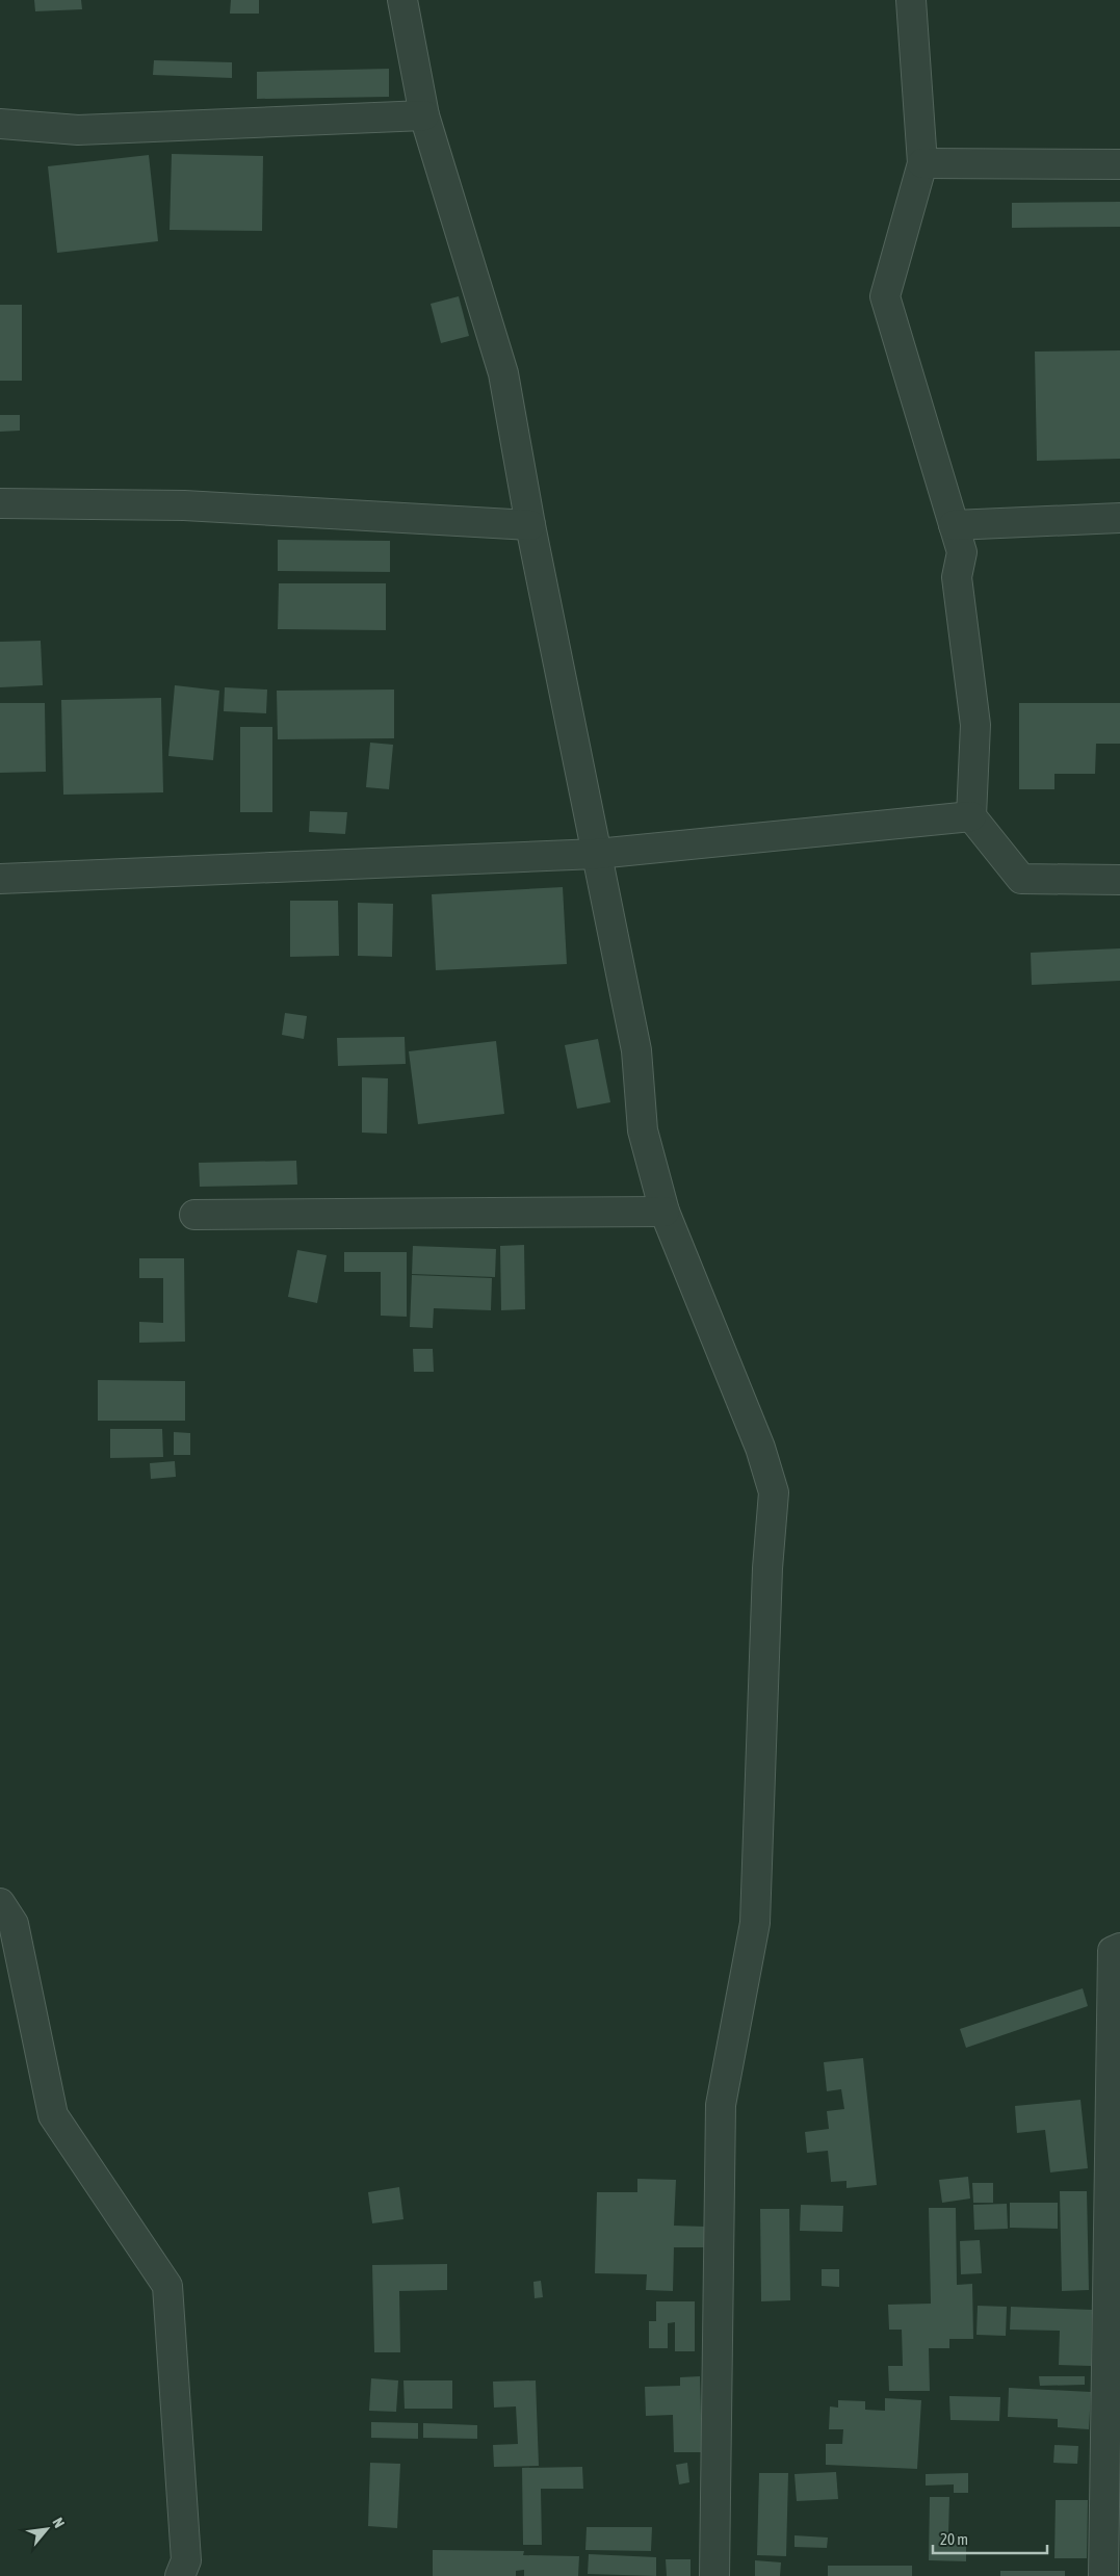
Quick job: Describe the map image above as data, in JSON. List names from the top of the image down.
{
  "scale_bar": "20 m",
  "north": "top right"
}
